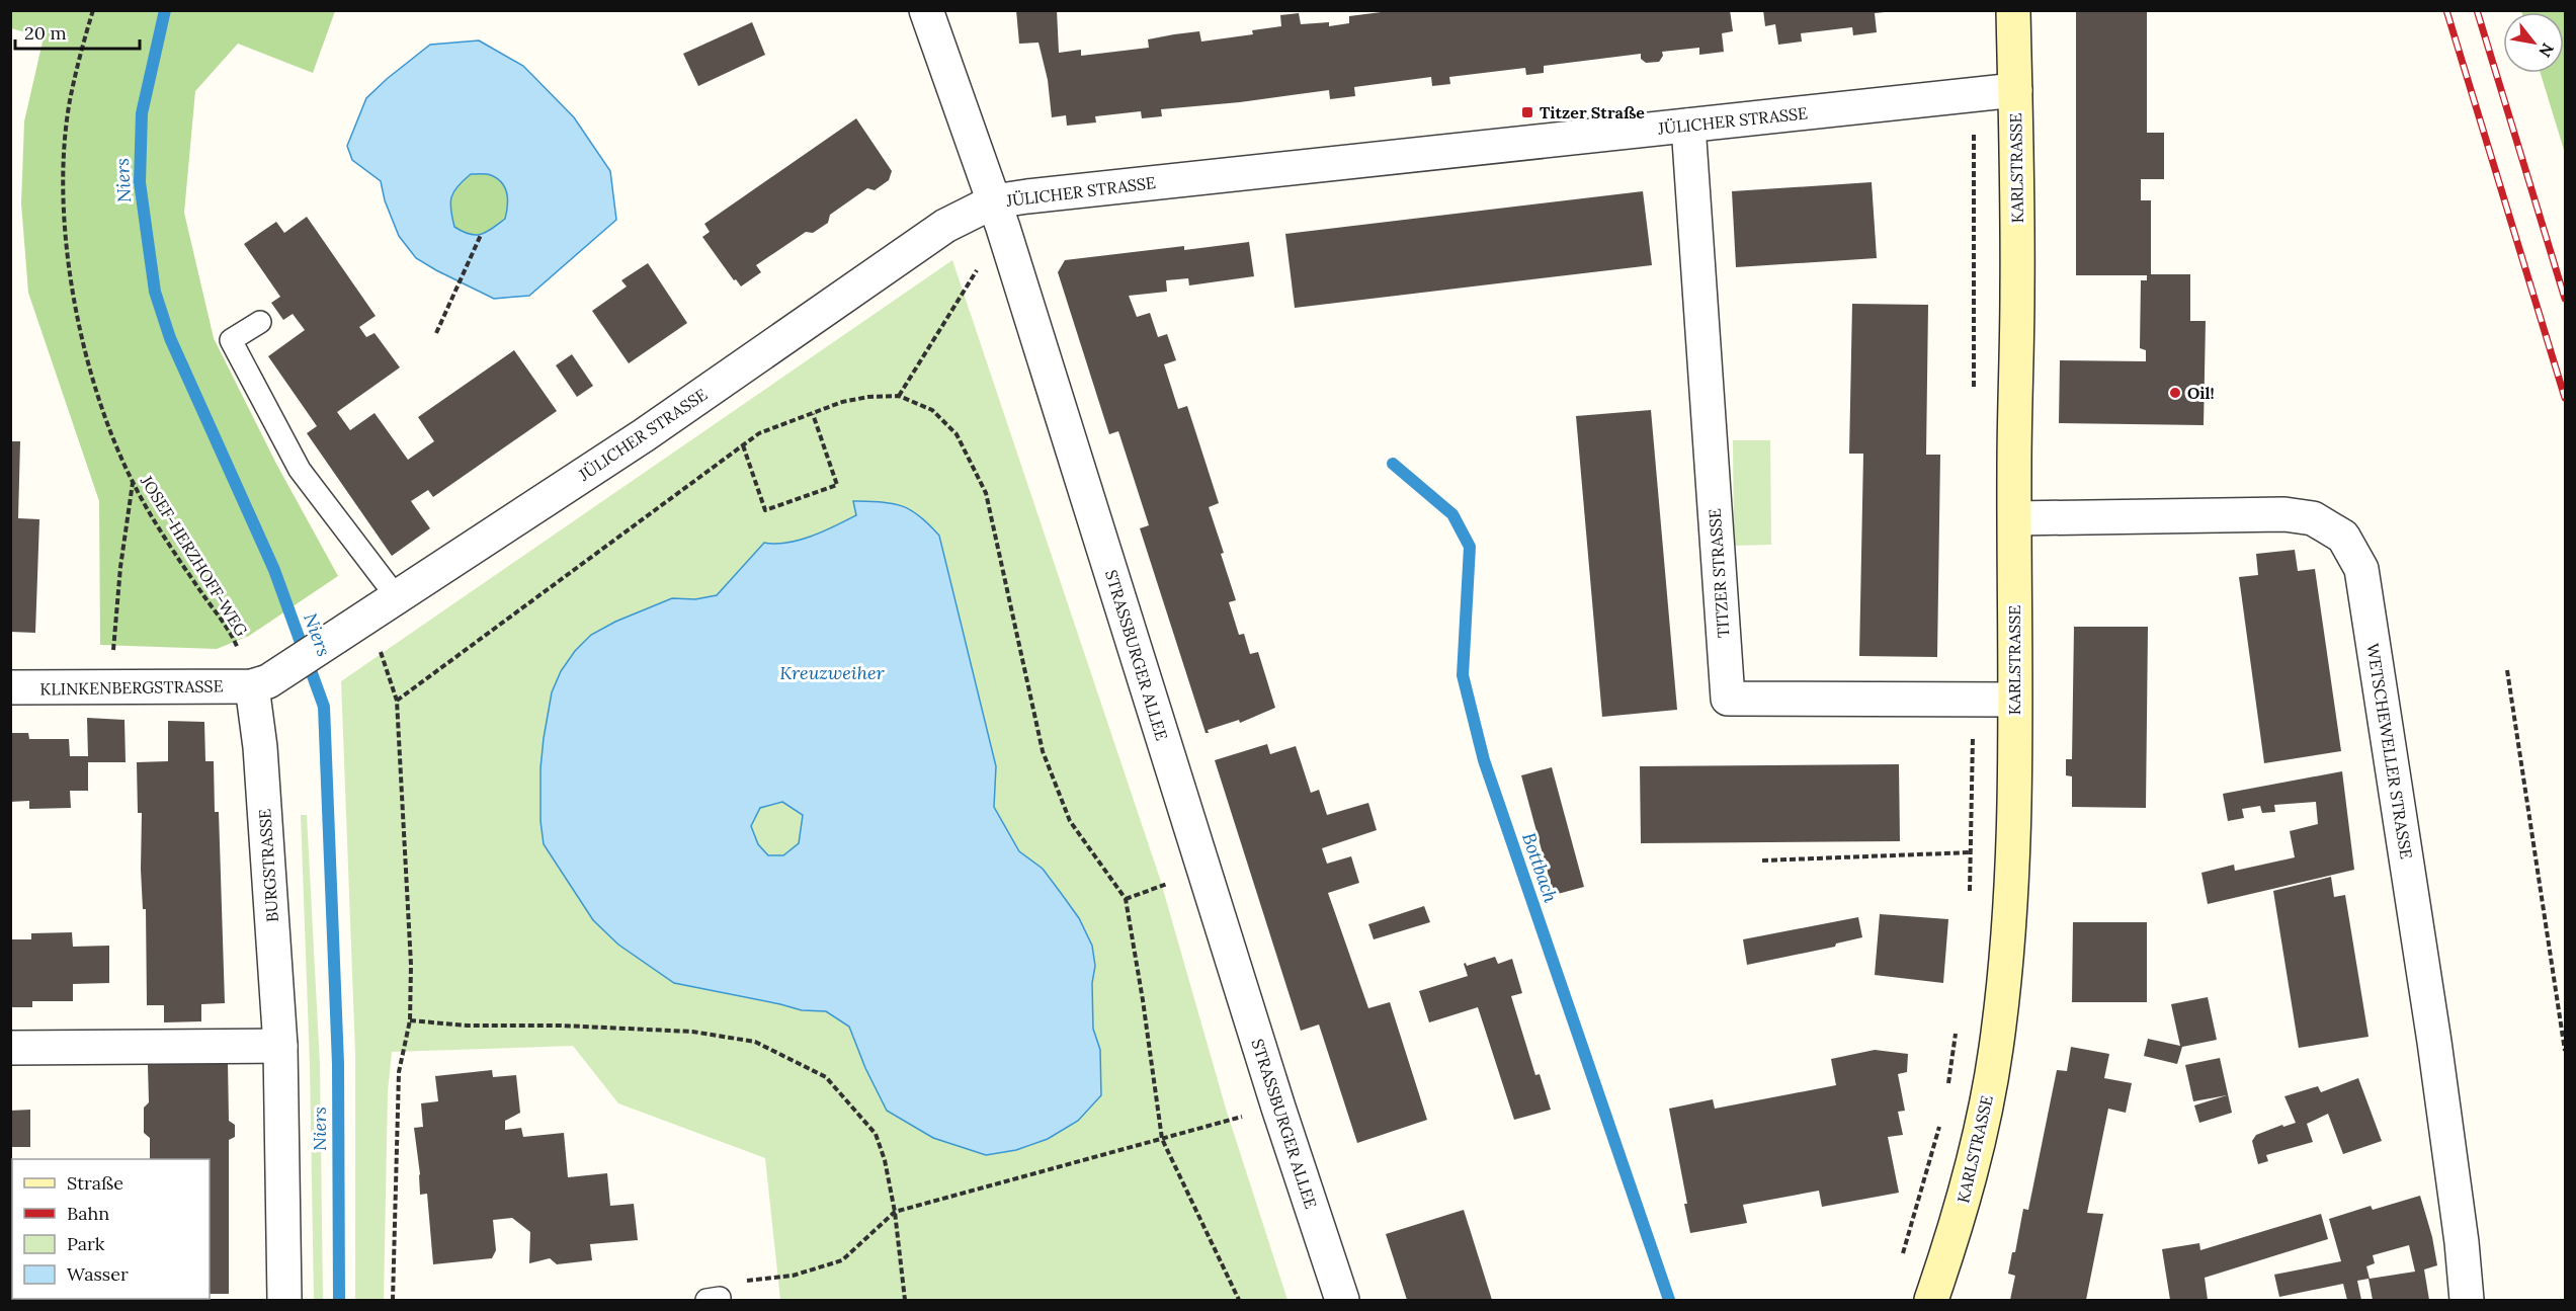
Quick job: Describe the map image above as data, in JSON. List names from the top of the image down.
{
  "streets": {
    "street": [
      "JÜLICHER STRASSE",
      "KARLSTRASSE",
      "TITZER STRASSE",
      "STRASSBURGER ALLEE",
      "KLINKENBERGSTRASSE",
      "WETSCHEWELLER STRASSE",
      "BURGSTRASSE"
    ],
    "path": ["JOSEF-HERZHOFF-WEG"]
  },
  "crossings": [
    ["JÜLICHER STRASSE", "KARLSTRASSE"],
    ["JÜLICHER STRASSE", "JOSEF-HERZHOFF-WEG"],
    ["JÜLICHER STRASSE", "TITZER STRASSE"],
    ["JÜLICHER STRASSE", "STRASSBURGER ALLEE"],
    ["JÜLICHER STRASSE", "KLINKENBERGSTRASSE"],
    ["JÜLICHER STRASSE", "BURGSTRASSE"],
    ["KARLSTRASSE", "TITZER STRASSE"],
    ["KARLSTRASSE", "WETSCHEWELLER STRASSE"],
    ["JOSEF-HERZHOFF-WEG", "KLINKENBERGSTRASSE"],
    ["JOSEF-HERZHOFF-WEG", "BURGSTRASSE"],
    ["KLINKENBERGSTRASSE", "BURGSTRASSE"]
  ],
  "water": ["Niers", "Kreuzweiher", "Bottbach"],
  "places": {
    "transit": ["Titzer Straße"],
    "other": ["Oil!"]
  },
  "legend": [
    "Straße",
    "Bahn",
    "Park",
    "Wasser"
  ],
  "scale_bar": "20 m",
  "north": "bottom right"
}
